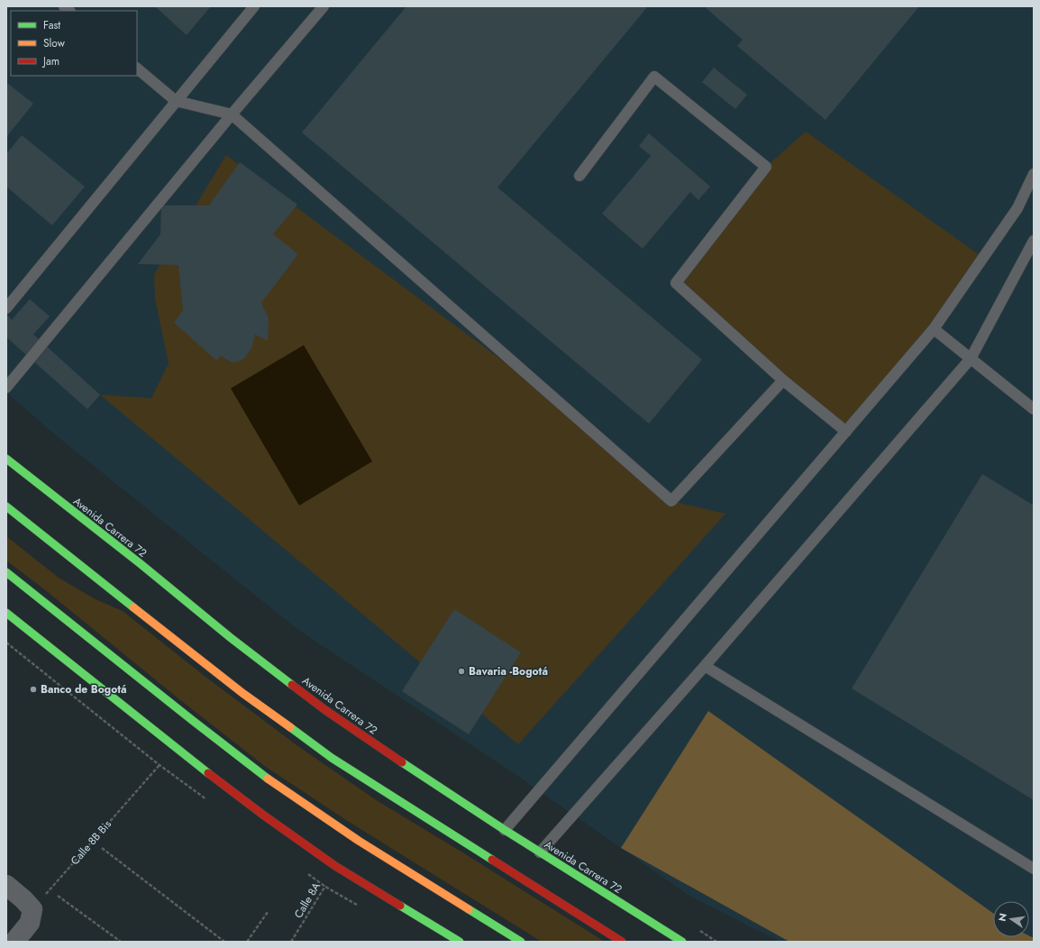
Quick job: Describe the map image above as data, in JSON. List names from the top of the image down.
{
  "streets": {
    "highway": ["Avenida Carrera 72"],
    "path": ["Calle 8B Bis", "Calle 8A"]
  },
  "places": ["Bavaria -Bogotá", "Banco de Bogotá"],
  "legend": ["Fast", "Slow", "Jam"],
  "north": "left"
}
